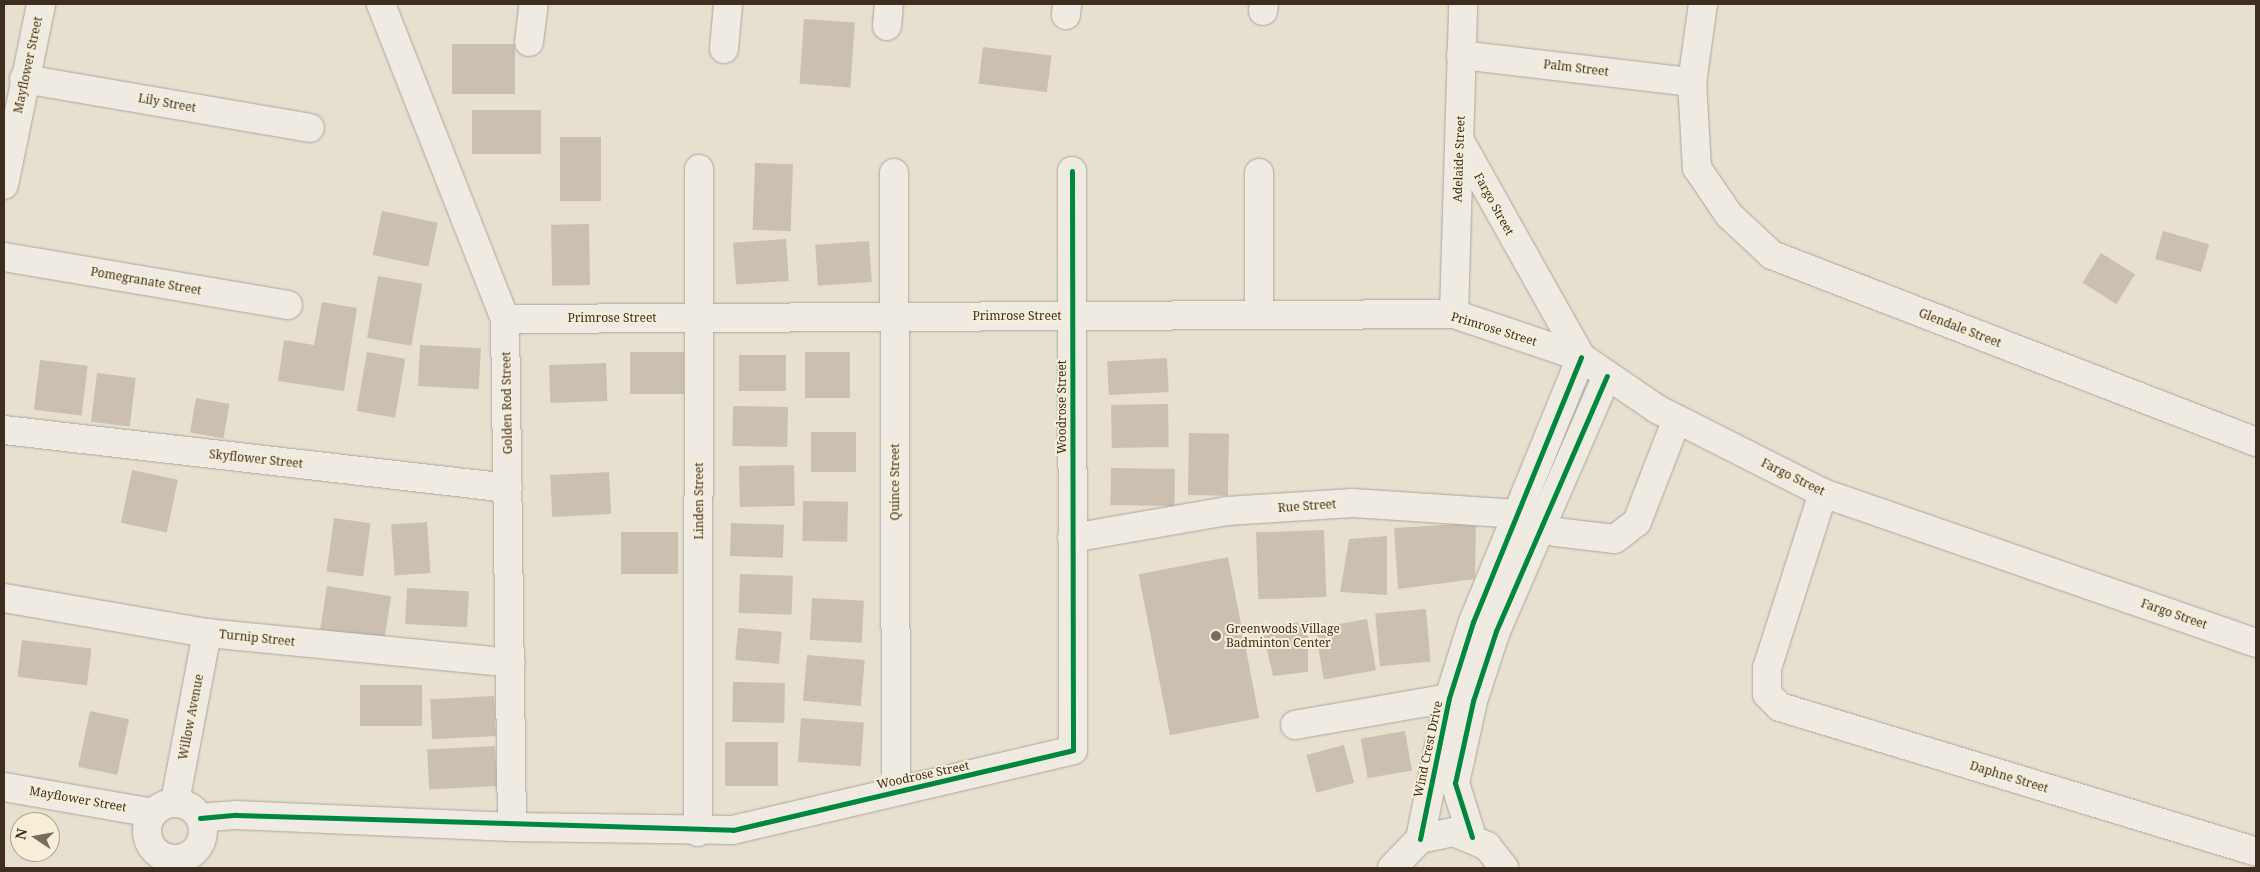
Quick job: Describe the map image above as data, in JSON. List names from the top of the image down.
{
  "streets": {
    "street": [
      "Mayflower Street",
      "Palm Street",
      "Lily Street",
      "Adelaide Street",
      "Fargo Street",
      "Pomegranate Street",
      "Primrose Street",
      "Glendale Street",
      "Golden Rod Street",
      "Woodrose Street",
      "Skyflower Street",
      "Quince Street",
      "Linden Street",
      "Rue Street",
      "Turnip Street",
      "Willow Avenue",
      "Wind Crest Drive",
      "Daphne Street"
    ]
  },
  "crossings": [
    ["Mayflower Street", "Lily Street"],
    ["Mayflower Street", "Woodrose Street"],
    ["Mayflower Street", "Willow Avenue"],
    ["Palm Street", "Adelaide Street"],
    ["Palm Street", "Glendale Street"],
    ["Adelaide Street", "Fargo Street"],
    ["Adelaide Street", "Primrose Street"],
    ["Fargo Street", "Primrose Street"],
    ["Fargo Street", "Rue Street"],
    ["Fargo Street", "Wind Crest Drive"],
    ["Fargo Street", "Daphne Street"],
    ["Primrose Street", "Golden Rod Street"],
    ["Primrose Street", "Woodrose Street"],
    ["Primrose Street", "Quince Street"],
    ["Primrose Street", "Linden Street"],
    ["Primrose Street", "Wind Crest Drive"],
    ["Golden Rod Street", "Woodrose Street"],
    ["Golden Rod Street", "Skyflower Street"],
    ["Golden Rod Street", "Turnip Street"],
    ["Woodrose Street", "Quince Street"],
    ["Woodrose Street", "Linden Street"],
    ["Woodrose Street", "Rue Street"],
    ["Woodrose Street", "Willow Avenue"],
    ["Rue Street", "Wind Crest Drive"],
    ["Turnip Street", "Willow Avenue"]
  ],
  "places": ["Greenwoods Village Badminton Center"],
  "north": "left"
}
